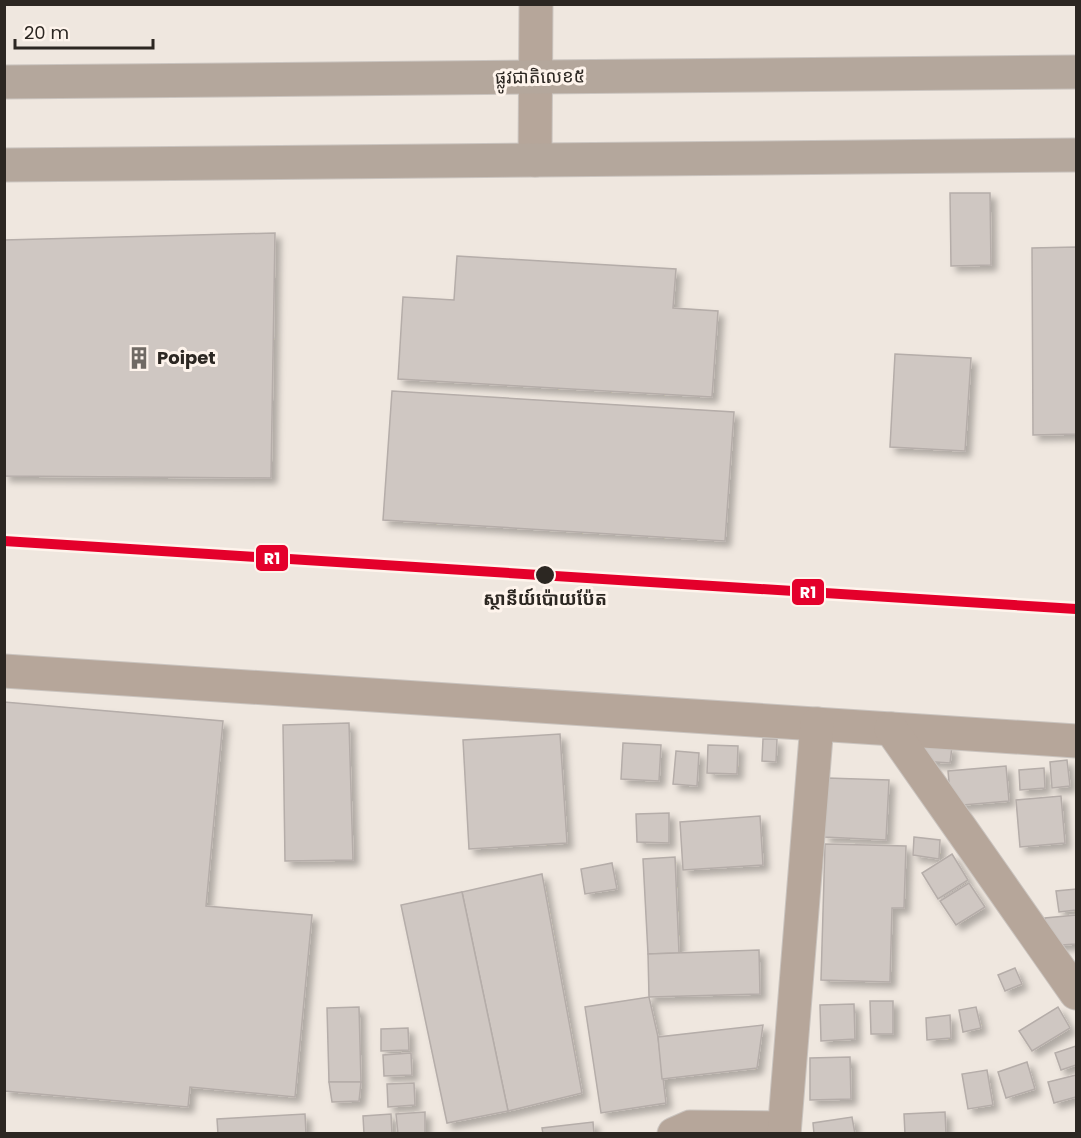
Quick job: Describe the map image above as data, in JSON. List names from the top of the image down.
{
  "streets": {
    "highway": ["ផ្លូវជាតិលេខ៥"]
  },
  "places": {
    "building": ["Poipet"],
    "other": ["ស្ថានីយ៍ប៉ោយប៉ែត"]
  },
  "lines": ["transit line R1"],
  "scale_bar": "20 m"
}
